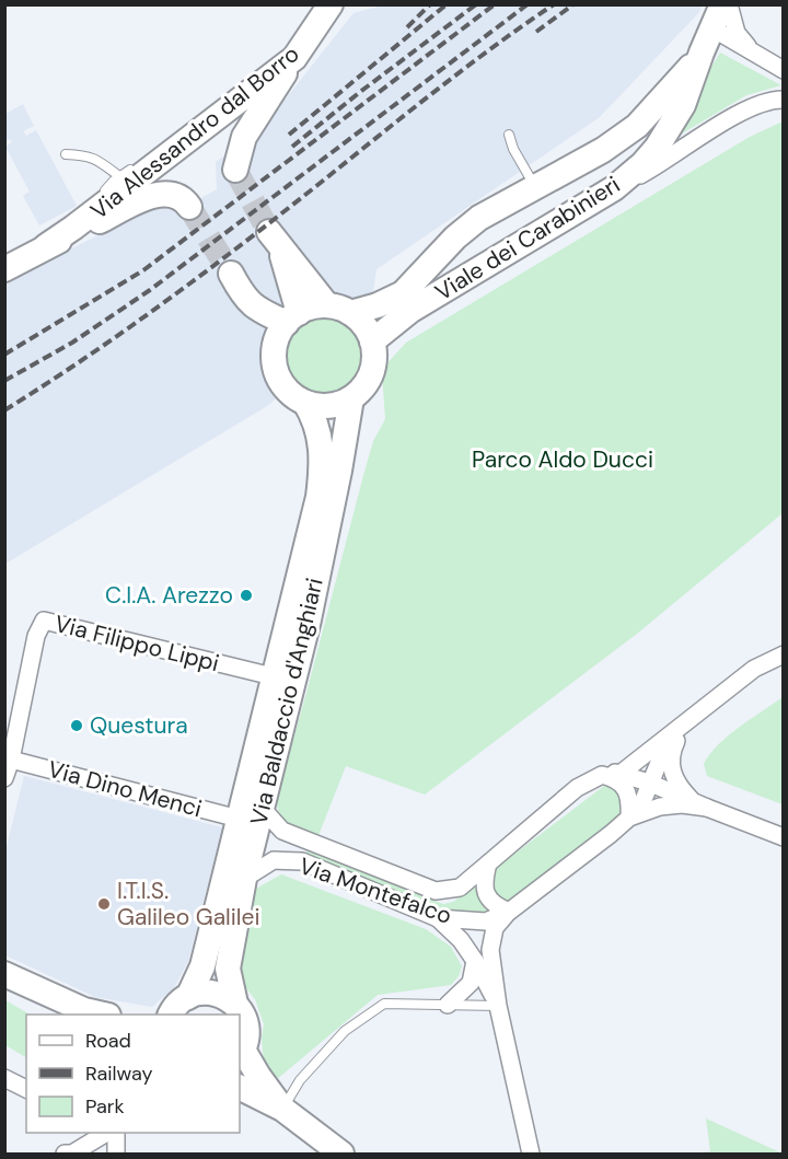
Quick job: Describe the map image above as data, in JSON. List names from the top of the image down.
{
  "streets": {
    "main road": ["Via Alessandro dal Borro", "Viale dei Carabinieri", "Via Baldaccio d'Anghiari"],
    "street": ["Via Filippo Lippi", "Via Dino Menci", "Via Montefalco"]
  },
  "crossings": [
    ["Viale dei Carabinieri", "Via Baldaccio d'Anghiari"],
    ["Via Filippo Lippi", "Via Baldaccio d'Anghiari"],
    ["Via Filippo Lippi", "Via Dino Menci"],
    ["Via Baldaccio d'Anghiari", "Via Dino Menci"],
    ["Via Baldaccio d'Anghiari", "Via Montefalco"]
  ],
  "parks": ["Parco Aldo Ducci"],
  "places": ["C.I.A. Arezzo", "Questura", "I.T.I.S. Galileo Galilei"],
  "legend": ["Road", "Railway", "Park"]
}
